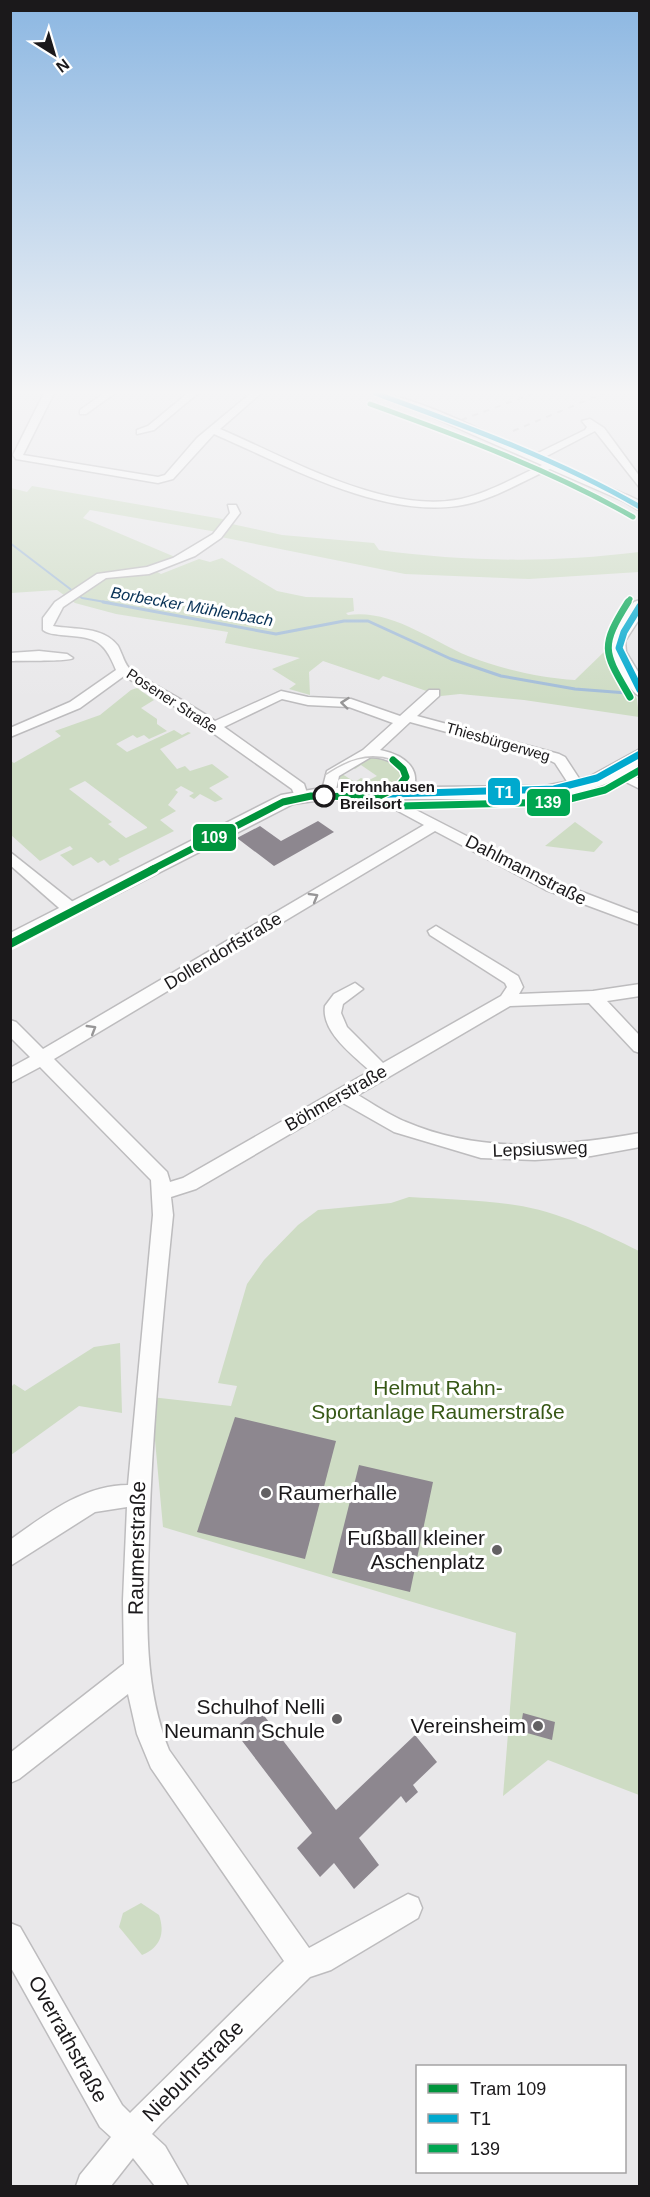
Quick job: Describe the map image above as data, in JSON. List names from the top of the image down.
{
  "streets": {
    "street": [
      "Posener Straße",
      "Thiesbürgerweg",
      "Dahlmannstraße",
      "Dollendorfstraße",
      "Böhmerstraße",
      "Lepsiusweg",
      "Raumerstraße",
      "Overrathstraße",
      "Niebuhrstraße"
    ]
  },
  "crossings": [
    ["Posener Straße", "Thiesbürgerweg"],
    ["Dahlmannstraße", "Dollendorfstraße"],
    ["Böhmerstraße", "Lepsiusweg"],
    ["Böhmerstraße", "Raumerstraße"],
    ["Raumerstraße", "Niebuhrstraße"],
    ["Overrathstraße", "Niebuhrstraße"]
  ],
  "one_way": ["Thiesbürgerweg", "Dollendorfstraße"],
  "water": ["Borbecker Mühlenbach"],
  "parks": ["Helmut Rahn- Sportanlage Raumerstraße"],
  "places": [
    "Frohnhausen Breilsort",
    "Raumerhalle",
    "Fußball kleiner Aschenplatz",
    "Schulhof Nelli Neumann Schule",
    "Vereinsheim"
  ],
  "lines": ["transit line T1", "transit line 139", "tram line 109"],
  "legend": ["Tram 109", "T1", "139"],
  "north": "bottom right"
}
